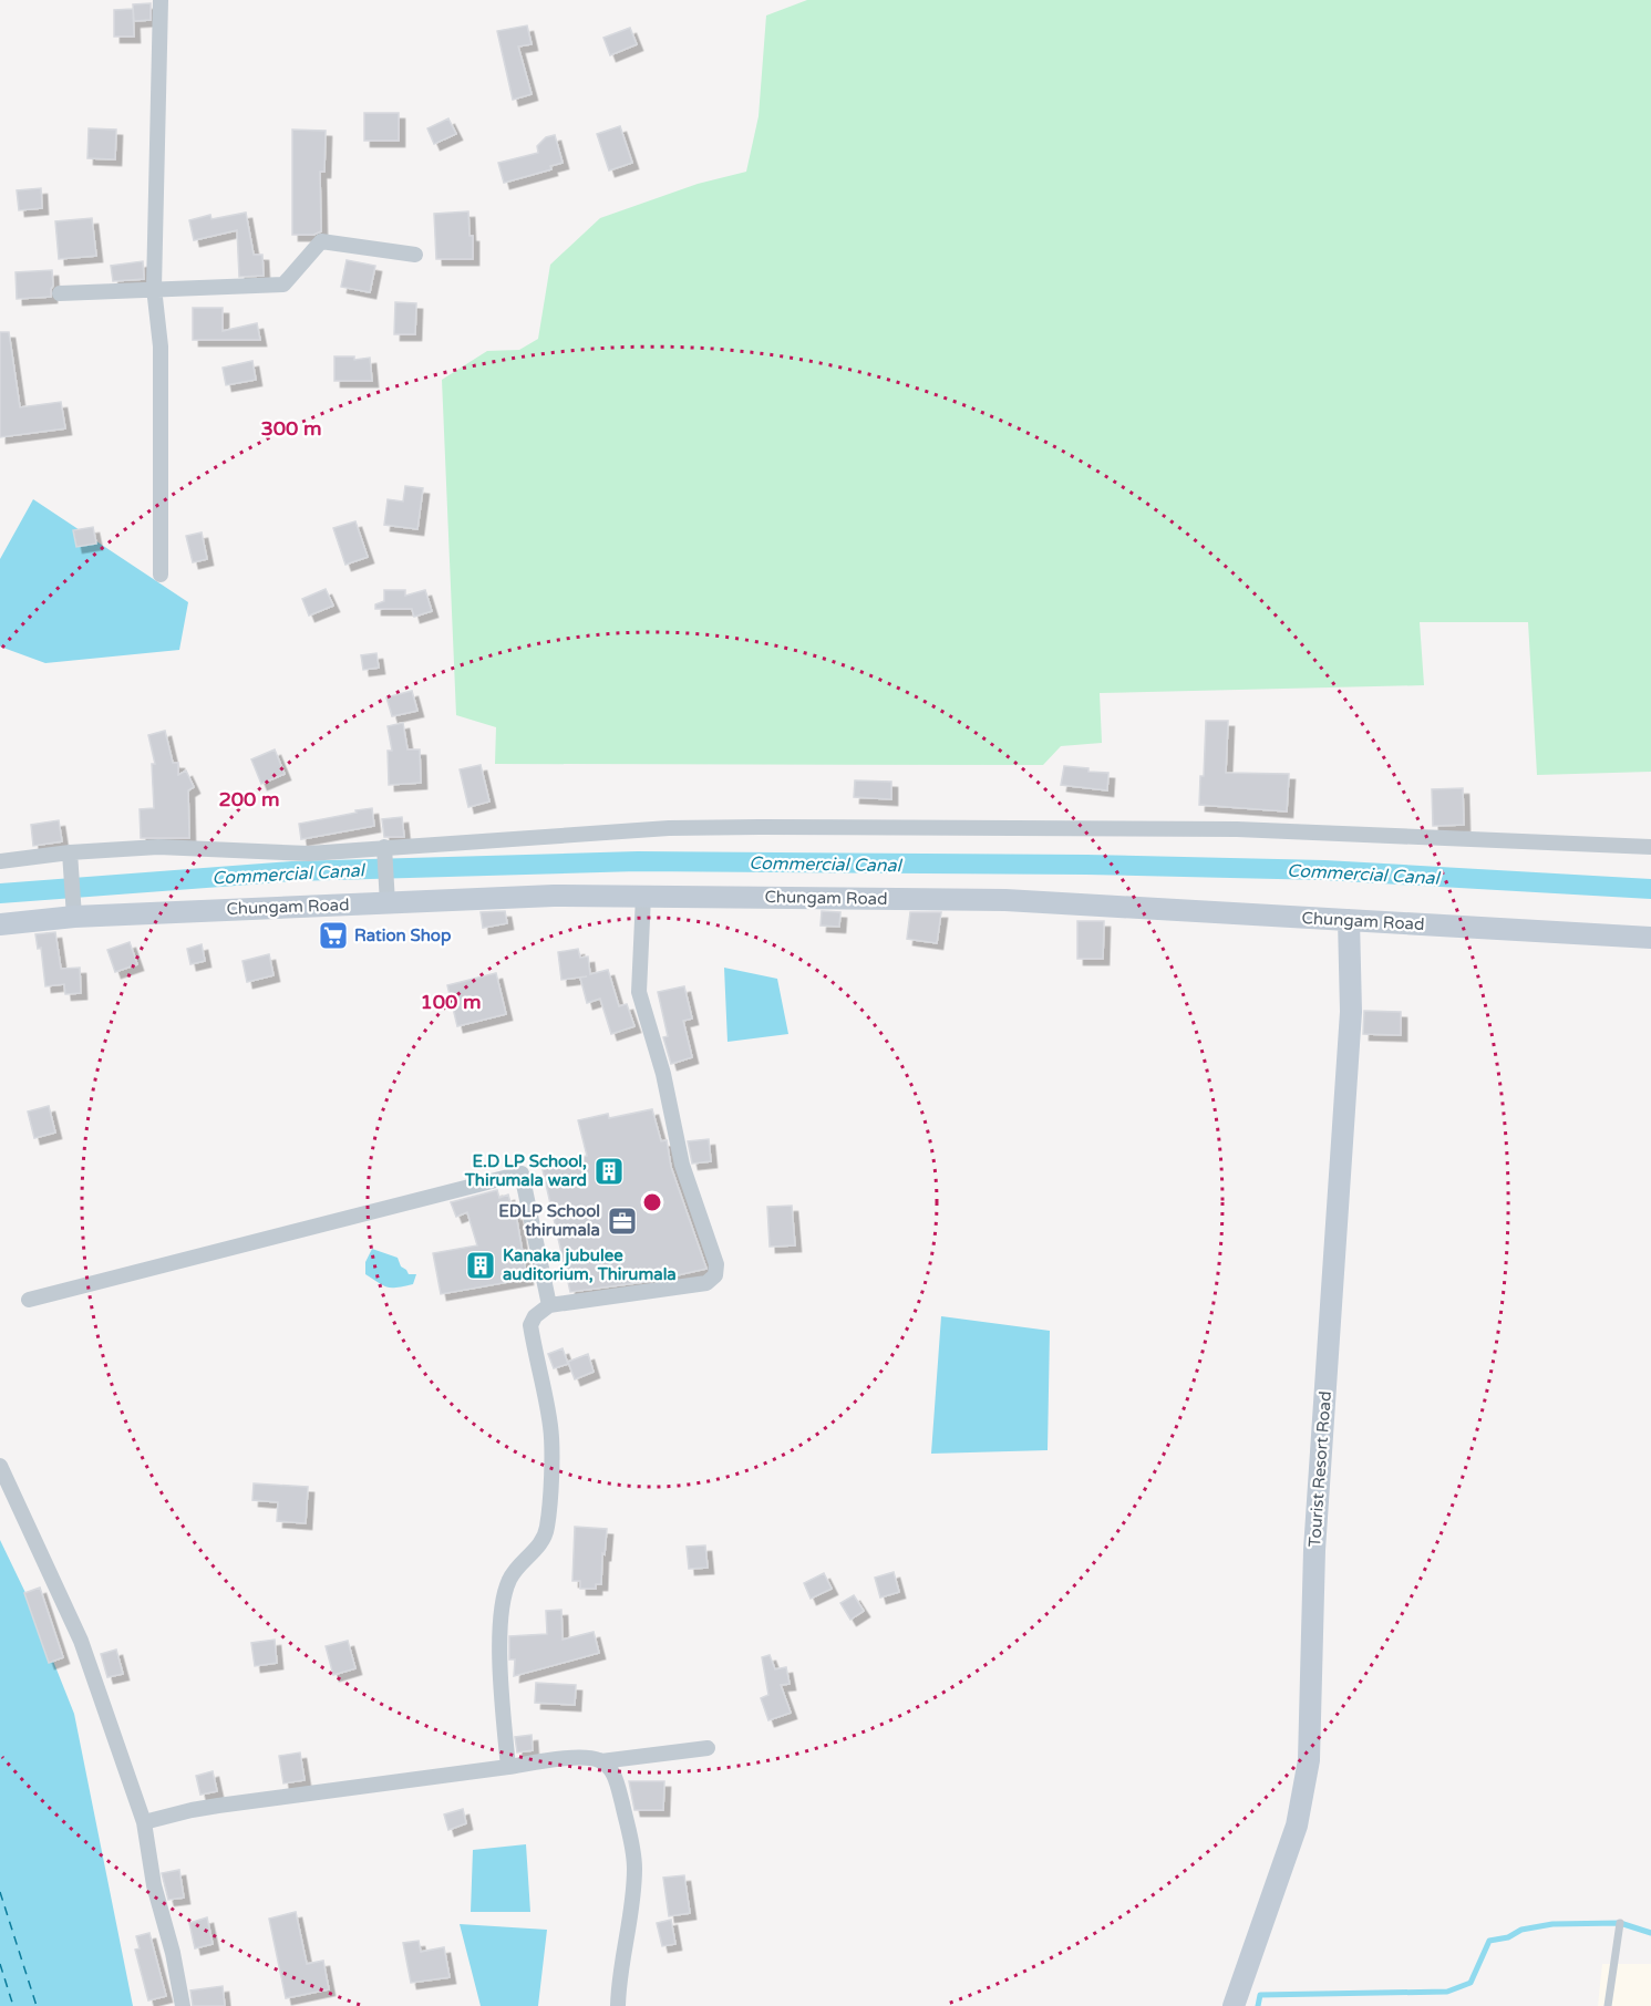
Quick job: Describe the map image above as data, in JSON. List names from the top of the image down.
{
  "streets": {
    "main road": ["Chungam Road", "Tourist Resort Road"]
  },
  "crossings": [
    ["Chungam Road", "Tourist Resort Road"]
  ],
  "water": ["Commercial Canal"],
  "places": {
    "supermarket": ["Ration Shop"],
    "building": ["E.D LP School, Thirumala ward", "Kanaka jubulee auditorium, Thirumala"],
    "office": ["EDLP School thirumala"]
  },
  "rings": ["300 m", "200 m", "100 m"]
}
